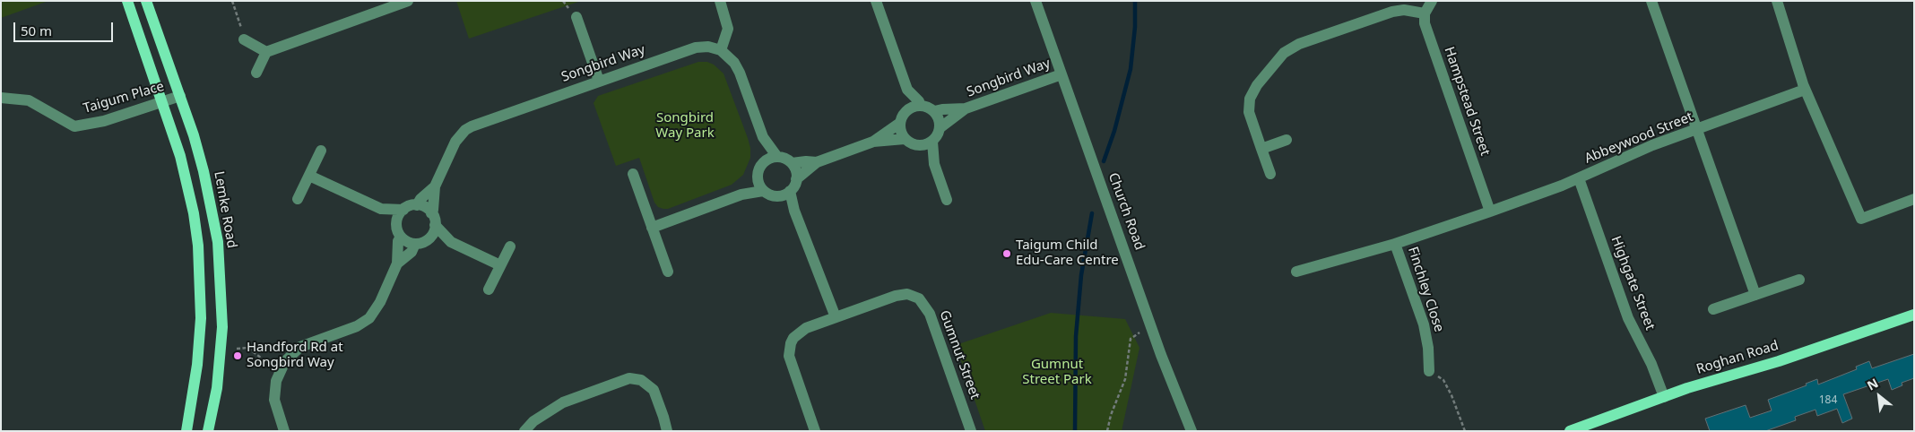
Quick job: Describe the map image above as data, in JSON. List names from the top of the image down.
{
  "streets": {
    "main road": ["Lemke Road", "Roghan Road"],
    "street": [
      "Songbird Way",
      "Taigum Place",
      "Hampstead Street",
      "Abbeywood Street",
      "Church Road",
      "Highgate Street",
      "Finchley Close",
      "Gumnut Street"
    ]
  },
  "crossings": [
    ["Songbird Way", "Church Road"],
    ["Taigum Place", "Lemke Road"],
    ["Hampstead Street", "Abbeywood Street"],
    ["Abbeywood Street", "Highgate Street"],
    ["Abbeywood Street", "Finchley Close"],
    ["Highgate Street", "Roghan Road"]
  ],
  "parks": ["Songbird Way Park", "Gumnut Street Park"],
  "places": ["Taigum Child Edu-Care Centre", "Handford Rd at Songbird Way"],
  "house_numbers": ["184"],
  "scale_bar": "50 m",
  "north": "top left"
}
